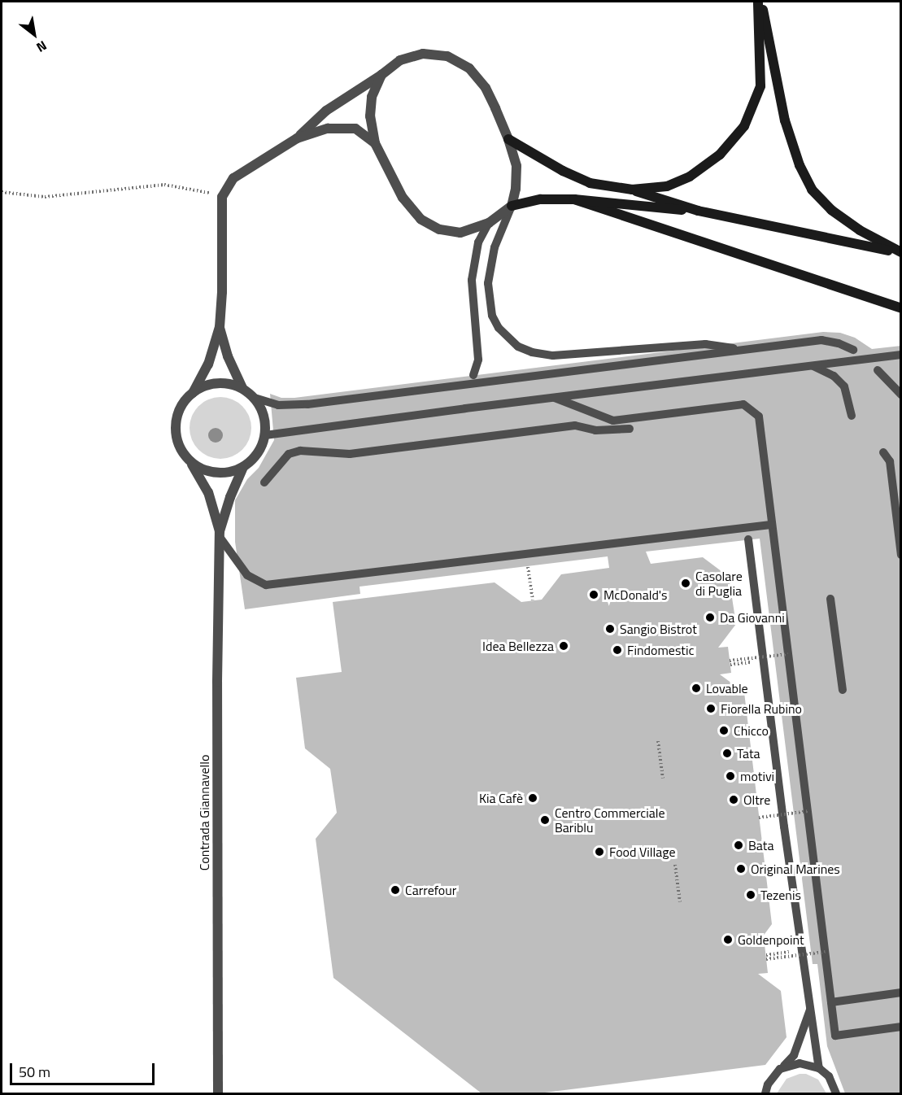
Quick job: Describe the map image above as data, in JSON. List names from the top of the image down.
{
  "streets": {
    "street": ["Contrada Giannavello"]
  },
  "places": [
    "Casolare di Puglia",
    "McDonald's",
    "Da Giovanni",
    "Sangio Bistrot",
    "Idea Bellezza",
    "Findomestic",
    "Lovable",
    "Fiorella Rubino",
    "Chicco",
    "Tata",
    "motivi",
    "Kia Cafè",
    "Oltre",
    "Centro Commerciale Bariblu",
    "Bata",
    "Food Village",
    "Original Marines",
    "Carrefour",
    "Tezenis",
    "Goldenpoint"
  ],
  "scale_bar": "50 m",
  "north": "bottom right"
}
